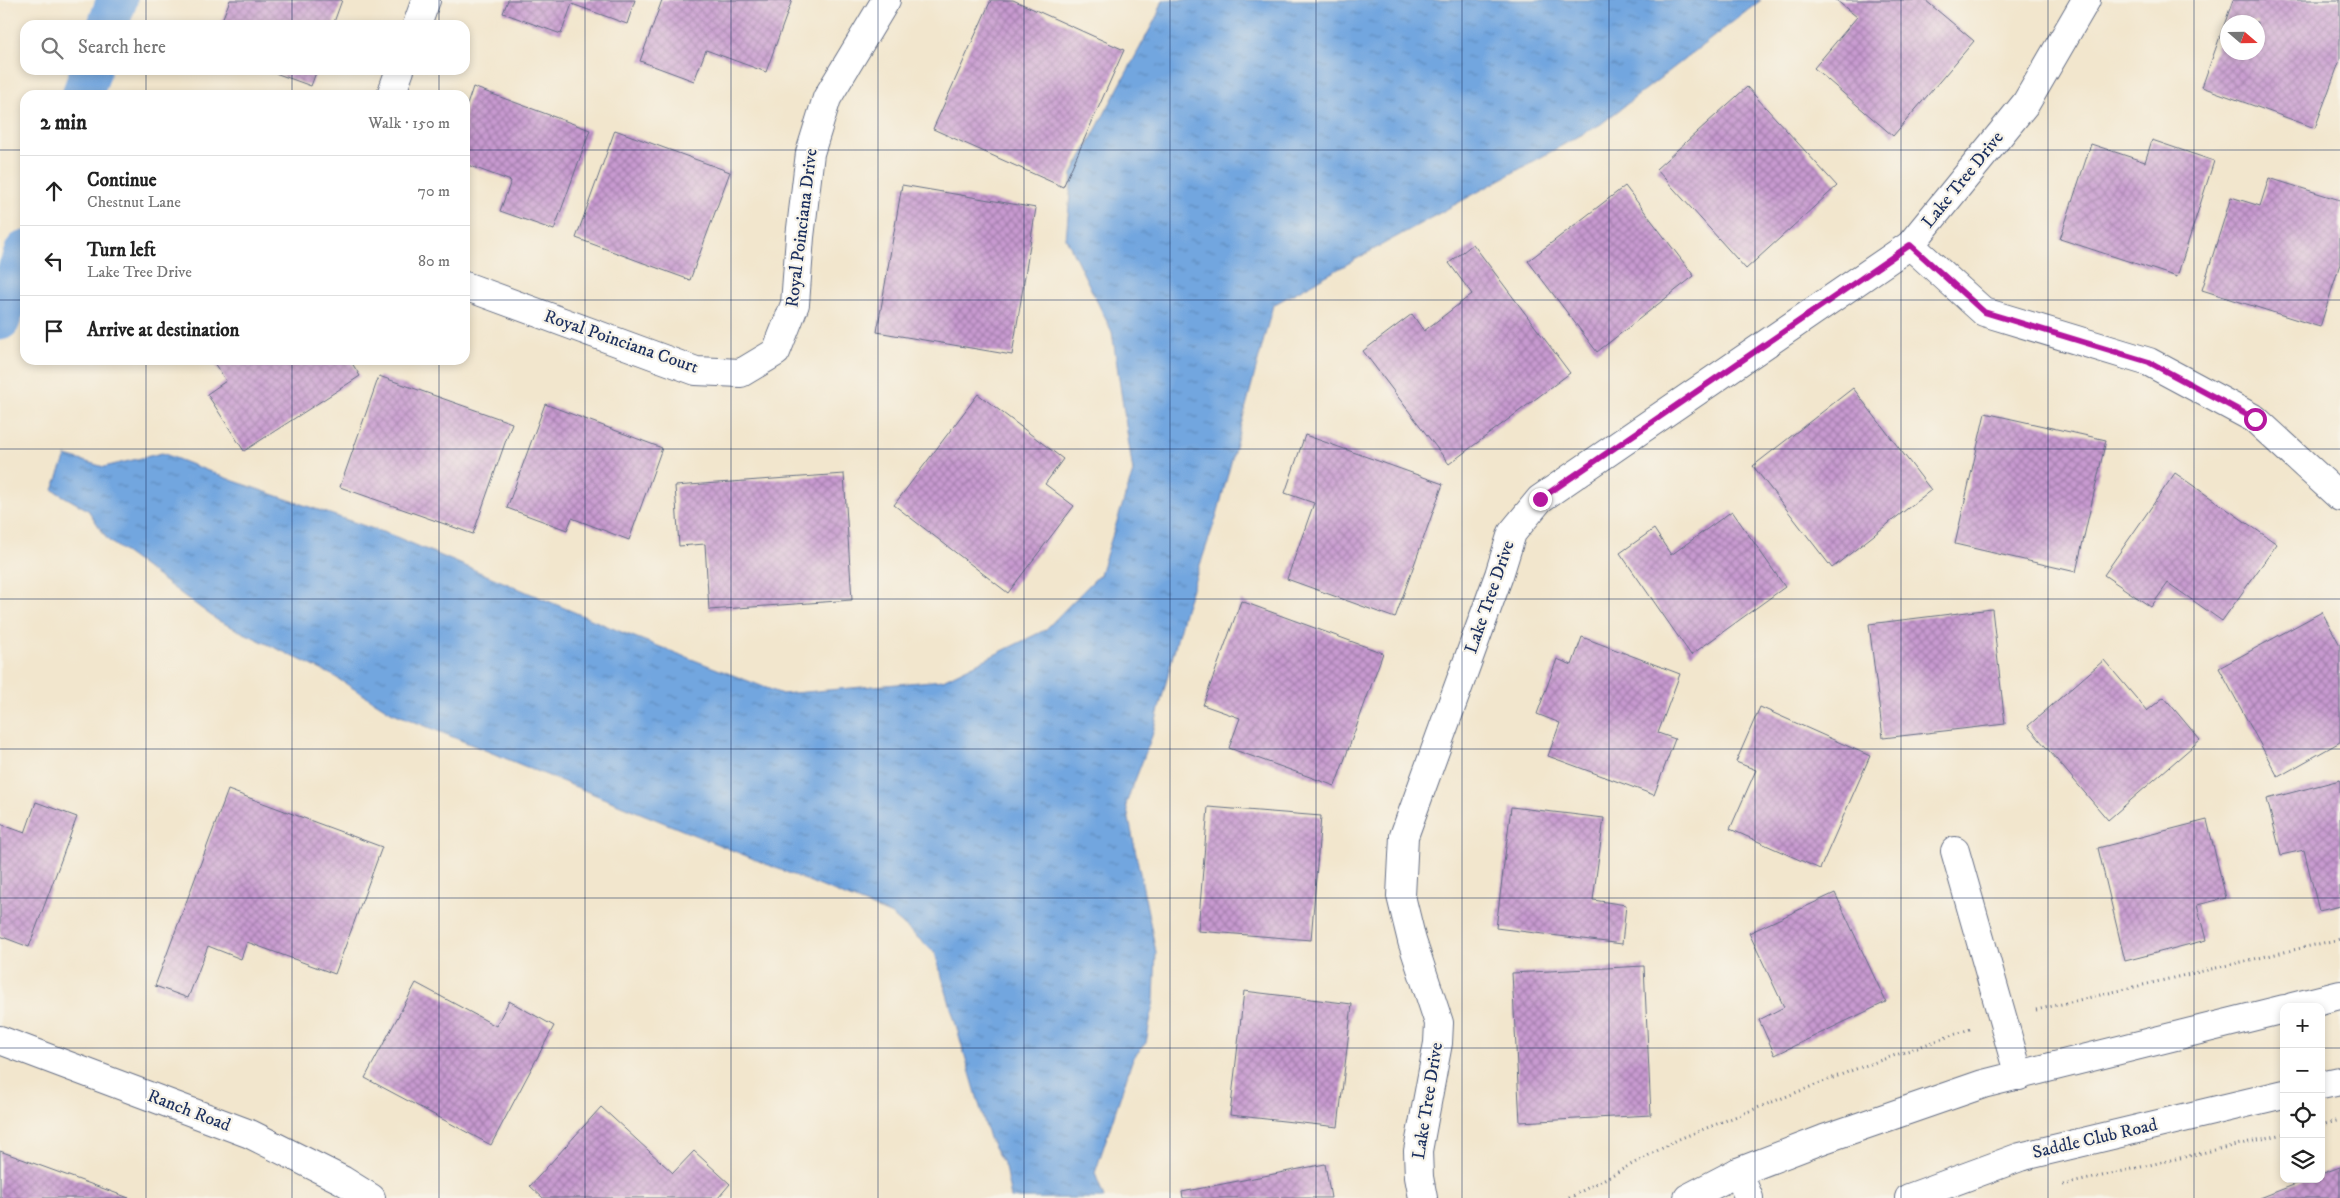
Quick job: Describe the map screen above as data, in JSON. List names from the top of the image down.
{
  "streets": {
    "street": [
      "Lake Tree Drive",
      "Royal Poinciana Drive",
      "Royal Poinciana Court",
      "Ranch Road",
      "Saddle Club Road"
    ]
  },
  "crossings": [
    ["Royal Poinciana Drive", "Royal Poinciana Court"]
  ],
  "north": "right",
  "page": {
    "search": "Search here",
    "heading": ["2 min", "Walk · 150 m"],
    "list": [
      ["Continue", "Chestnut Lane", "70 m"],
      ["Turn left", "Lake Tree Drive", "80 m"],
      "Arrive at destination"
    ],
    "map_buttons": ["+", "−"]
  }
}
